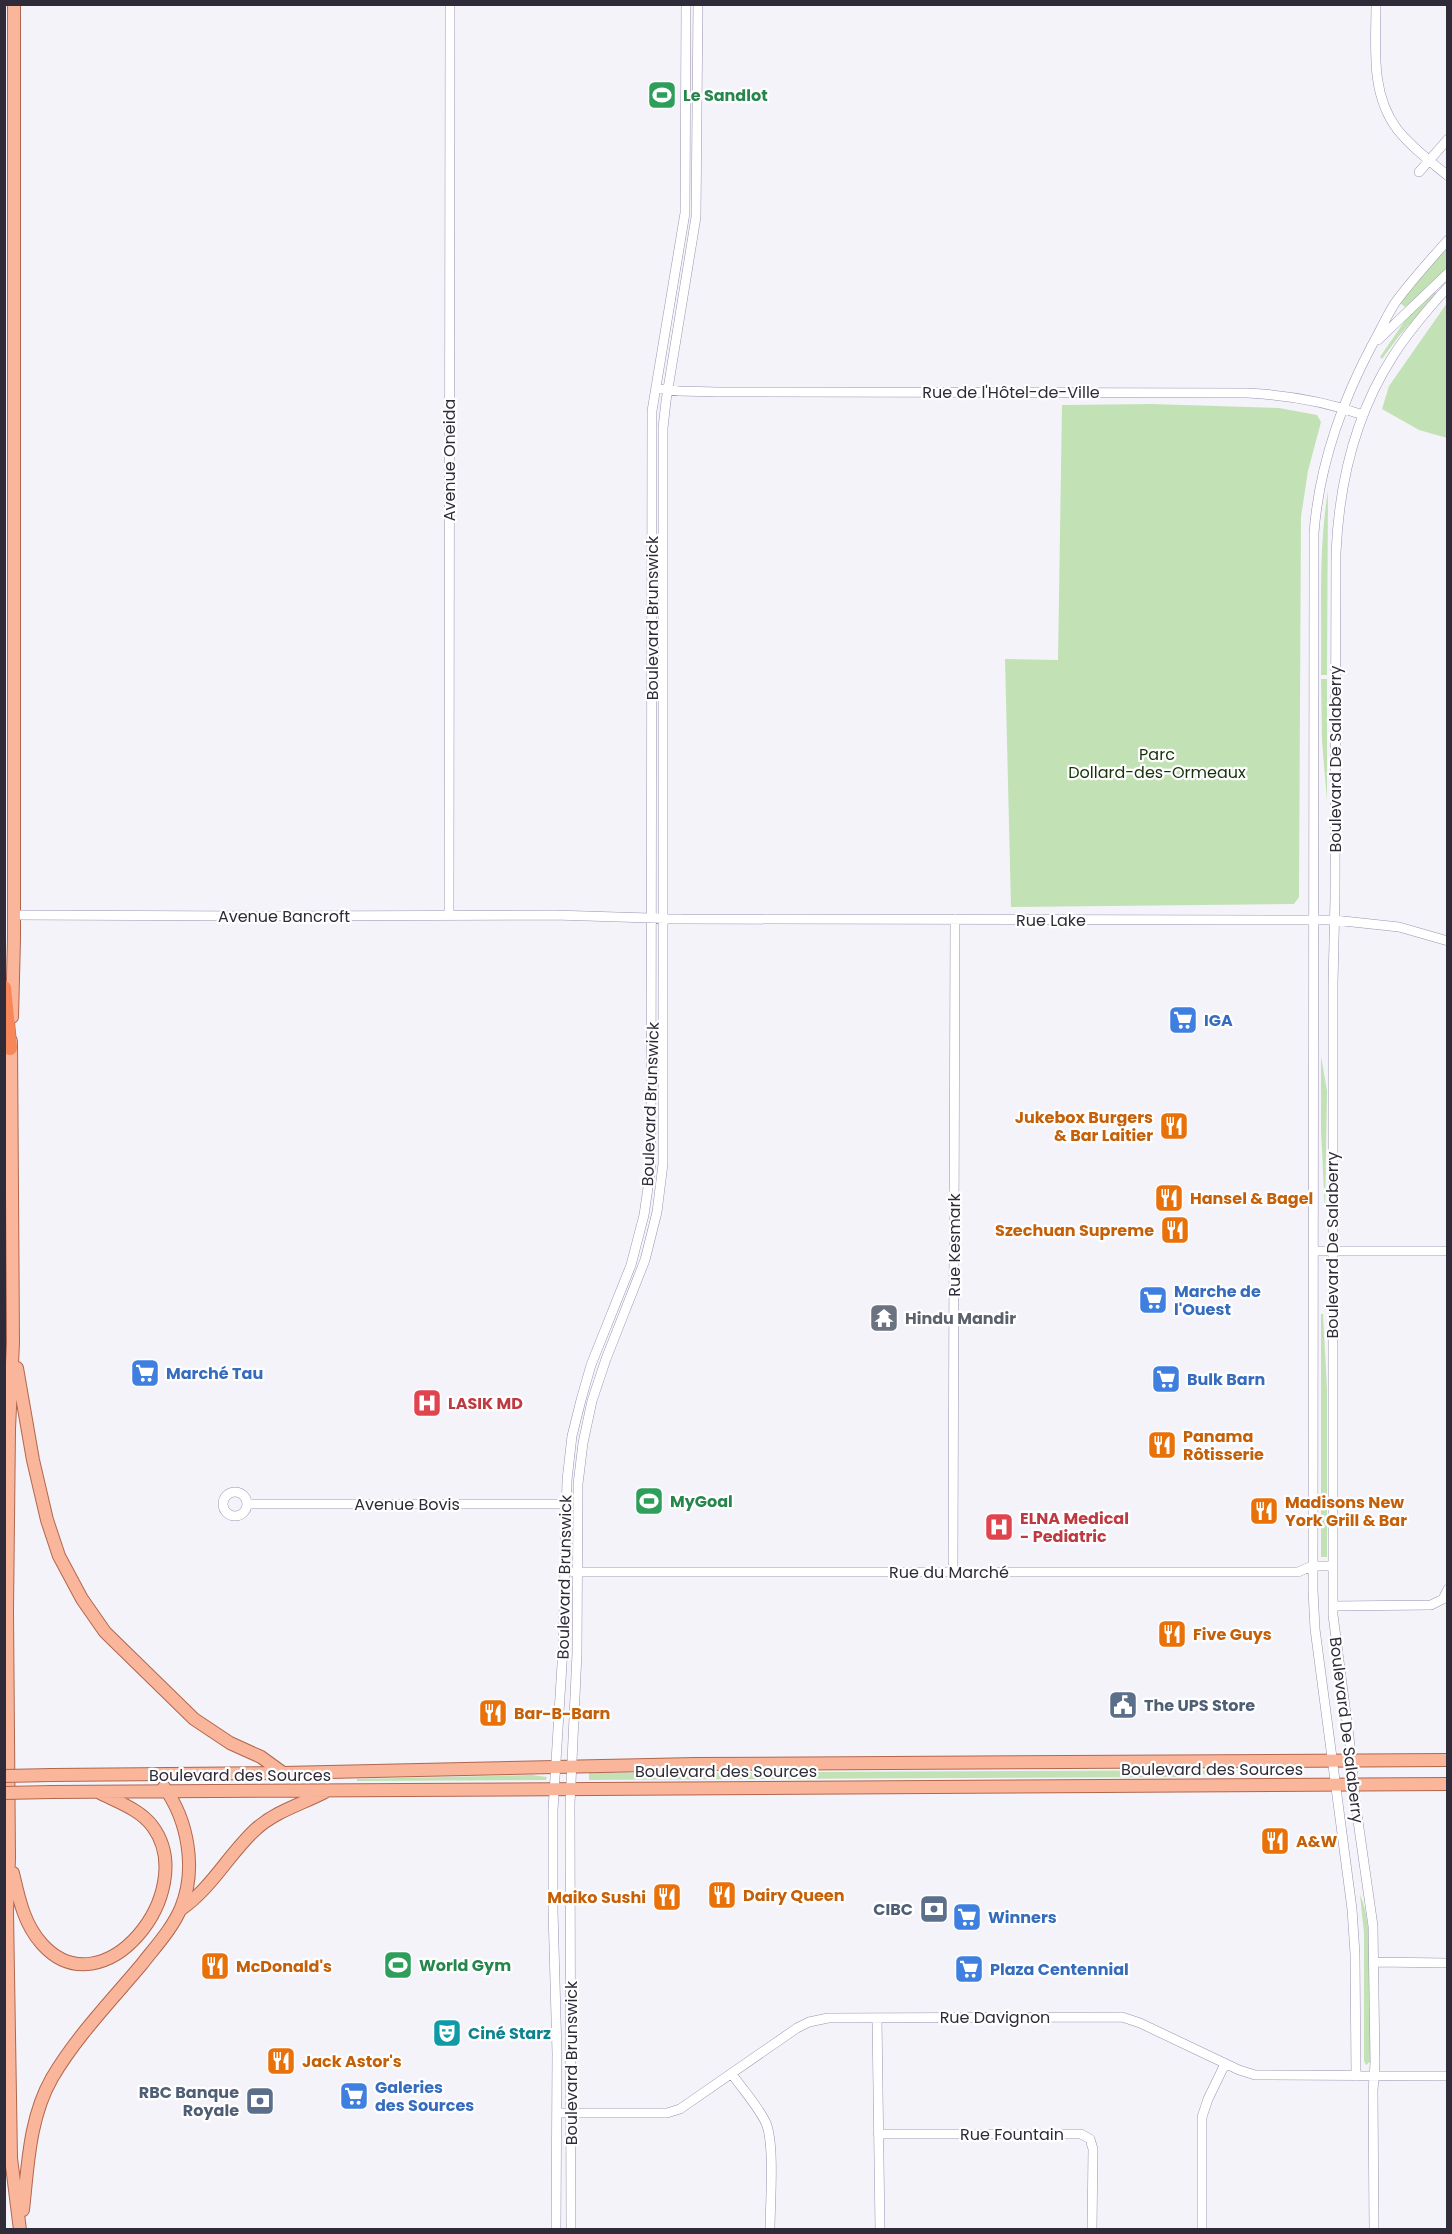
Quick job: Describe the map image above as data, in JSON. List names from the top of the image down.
{
  "streets": {
    "main road": ["Boulevard des Sources"],
    "street": [
      "Rue de l'Hôtel-de-Ville",
      "Avenue Oneida",
      "Boulevard Brunswick",
      "Boulevard De Salaberry",
      "Avenue Bancroft",
      "Rue Lake",
      "Rue Kesmark",
      "Avenue Bovis",
      "Rue du Marché",
      "Rue Davignon",
      "Rue Fountain"
    ]
  },
  "crossings": [
    ["Rue de l'Hôtel-de-Ville", "Boulevard Brunswick"],
    ["Rue de l'Hôtel-de-Ville", "Boulevard De Salaberry"],
    ["Avenue Oneida", "Avenue Bancroft"],
    ["Boulevard Brunswick", "Avenue Bancroft"],
    ["Boulevard Brunswick", "Rue Lake"],
    ["Boulevard Brunswick", "Avenue Bovis"],
    ["Boulevard Brunswick", "Rue du Marché"],
    ["Boulevard Brunswick", "Boulevard des Sources"],
    ["Boulevard Brunswick", "Rue Davignon"],
    ["Boulevard De Salaberry", "Rue Lake"],
    ["Boulevard De Salaberry", "Rue du Marché"],
    ["Boulevard De Salaberry", "Boulevard des Sources"],
    ["Boulevard De Salaberry", "Rue Davignon"],
    ["Avenue Bancroft", "Rue Lake"],
    ["Rue Lake", "Rue Kesmark"],
    ["Rue Kesmark", "Rue du Marché"]
  ],
  "parks": ["Parc Dollard-des-Ormeaux"],
  "places": {
    "sports": ["Le Sandlot", "MyGoal", "World Gym"],
    "supermarket": [
      "IGA",
      "Marche de l'Ouest",
      "Marché Tau",
      "Bulk Barn",
      "Winners",
      "Plaza Centennial",
      "Galeries des Sources"
    ],
    "restaurant": [
      "Jukebox Burgers & Bar Laitier",
      "Hansel & Bagel",
      "Szechuan Supreme",
      "Panama Rôtisserie",
      "Madisons New York Grill & Bar",
      "Five Guys",
      "Bar-B-Barn",
      "A&W",
      "Dairy Queen",
      "Maiko Sushi",
      "McDonald's",
      "Jack Astor's"
    ],
    "temple": ["Hindu Mandir"],
    "hospital": ["LASIK MD", "ELNA Medical - Pediatric"],
    "public building": ["The UPS Store"],
    "bank": ["CIBC", "RBC Banque Royale"],
    "theatre": ["Ciné Starz"]
  }
}
